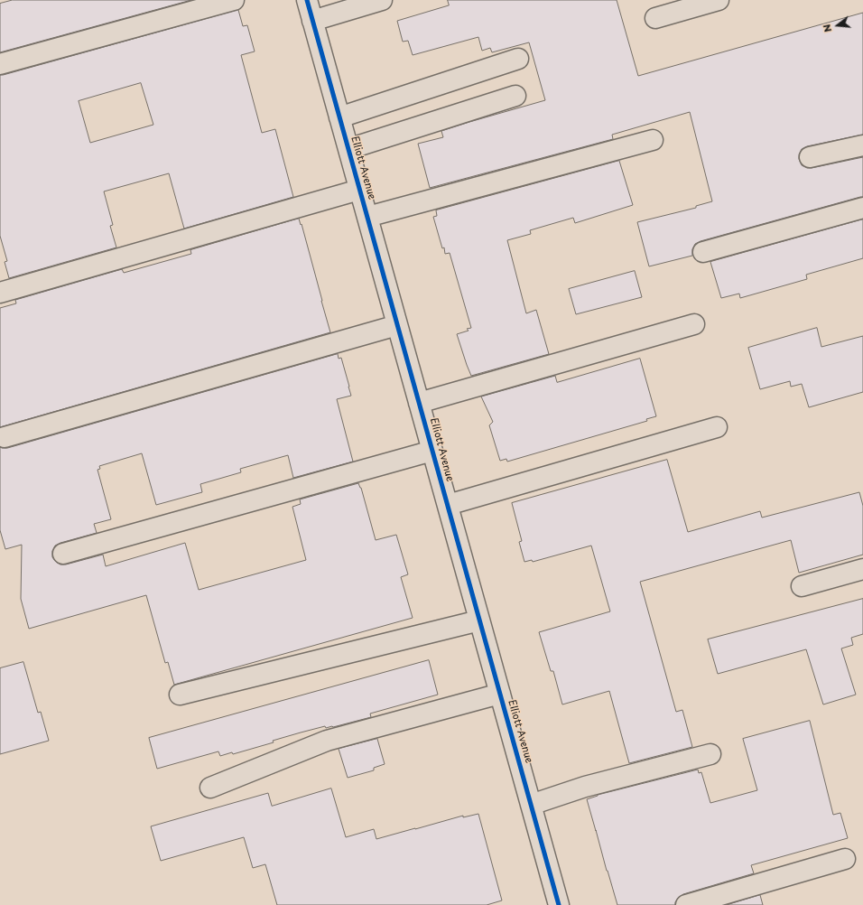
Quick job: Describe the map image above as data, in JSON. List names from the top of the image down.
{
  "streets": {
    "street": ["Elliott Avenue"]
  },
  "north": "left"
}
